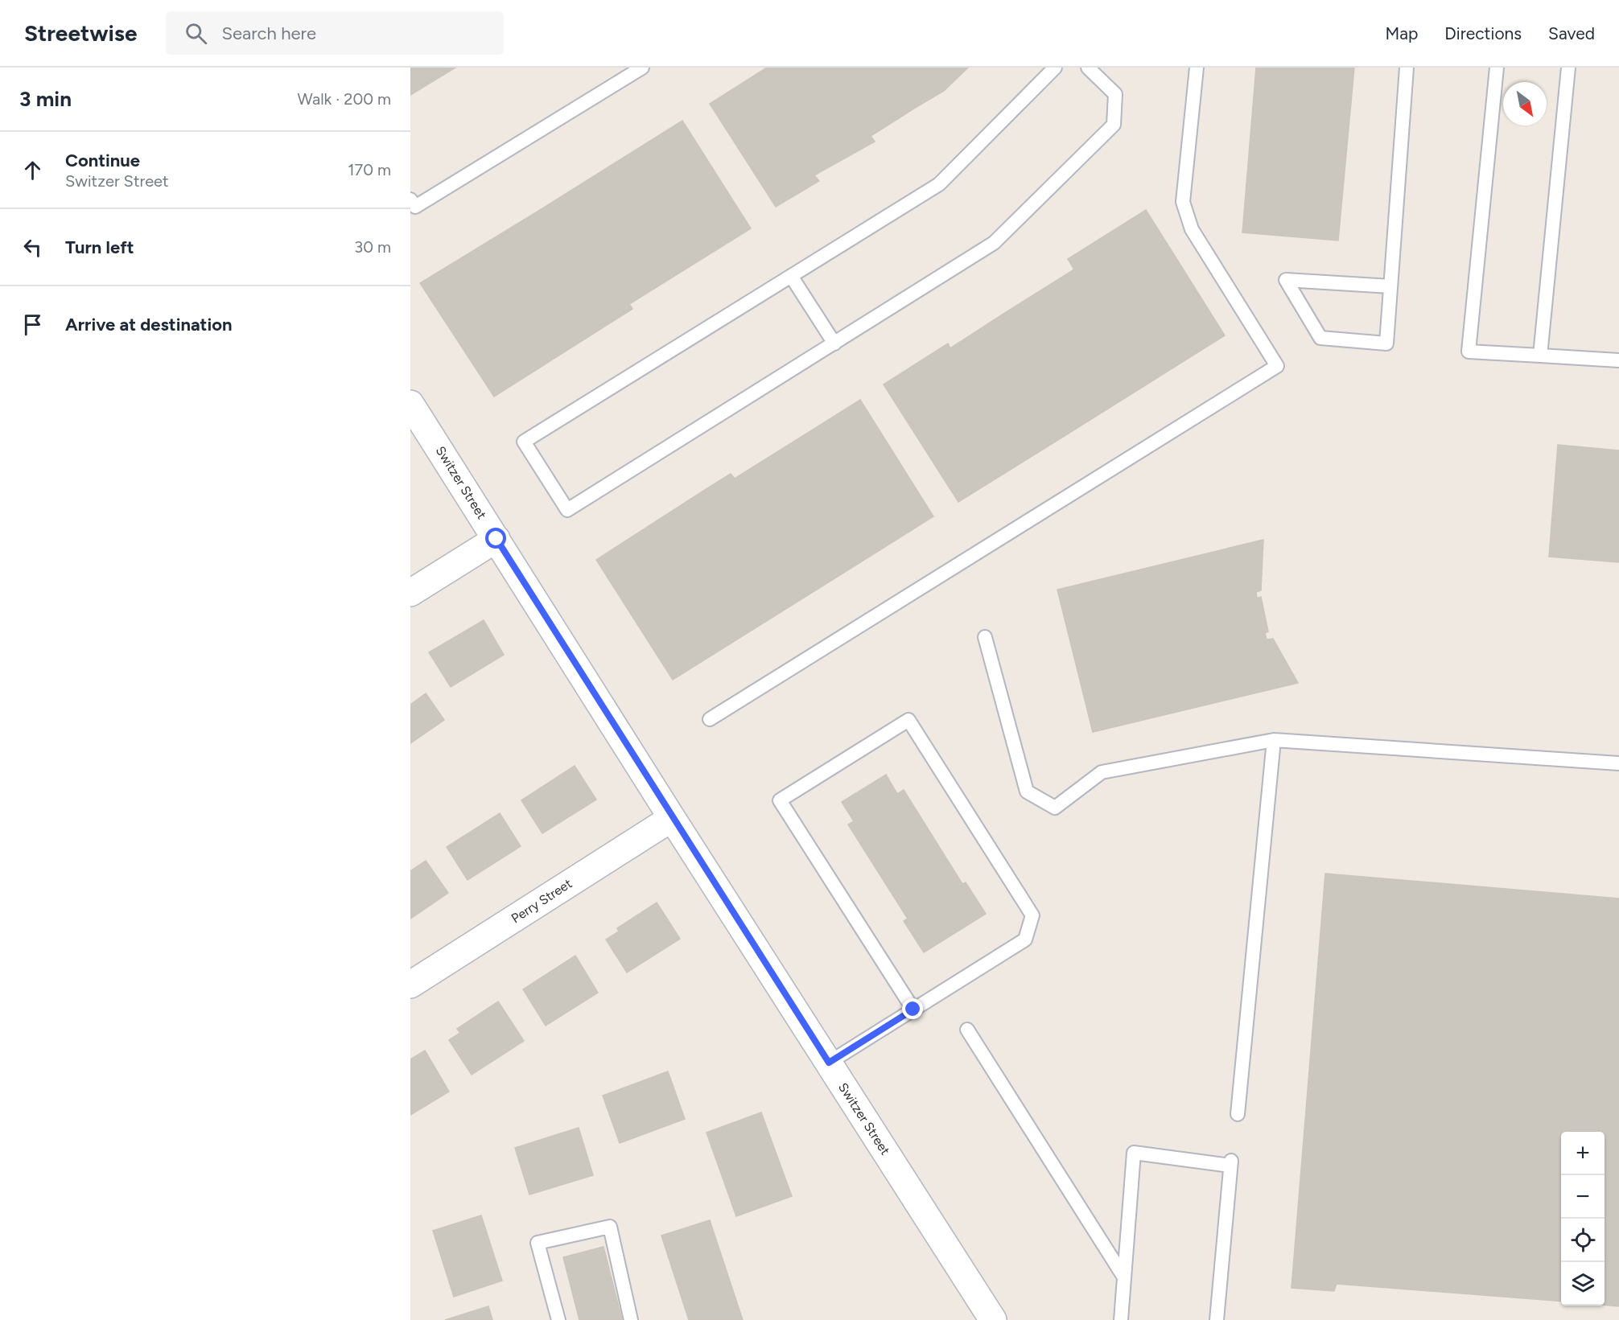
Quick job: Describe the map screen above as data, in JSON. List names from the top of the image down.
{
  "streets": {
    "street": ["Switzer Street", "Perry Street"]
  },
  "crossings": [
    ["Switzer Street", "Perry Street"]
  ],
  "north": "bottom right",
  "page": {
    "header": "Streetwise",
    "search": "Search here",
    "nav": ["Map", "Directions", "Saved"],
    "heading": ["3 min", "Walk · 200 m"],
    "list": [
      ["Continue", "Switzer Street", "170 m"],
      ["Turn left", "30 m"],
      "Arrive at destination"
    ],
    "map_buttons": ["+", "−"]
  }
}
